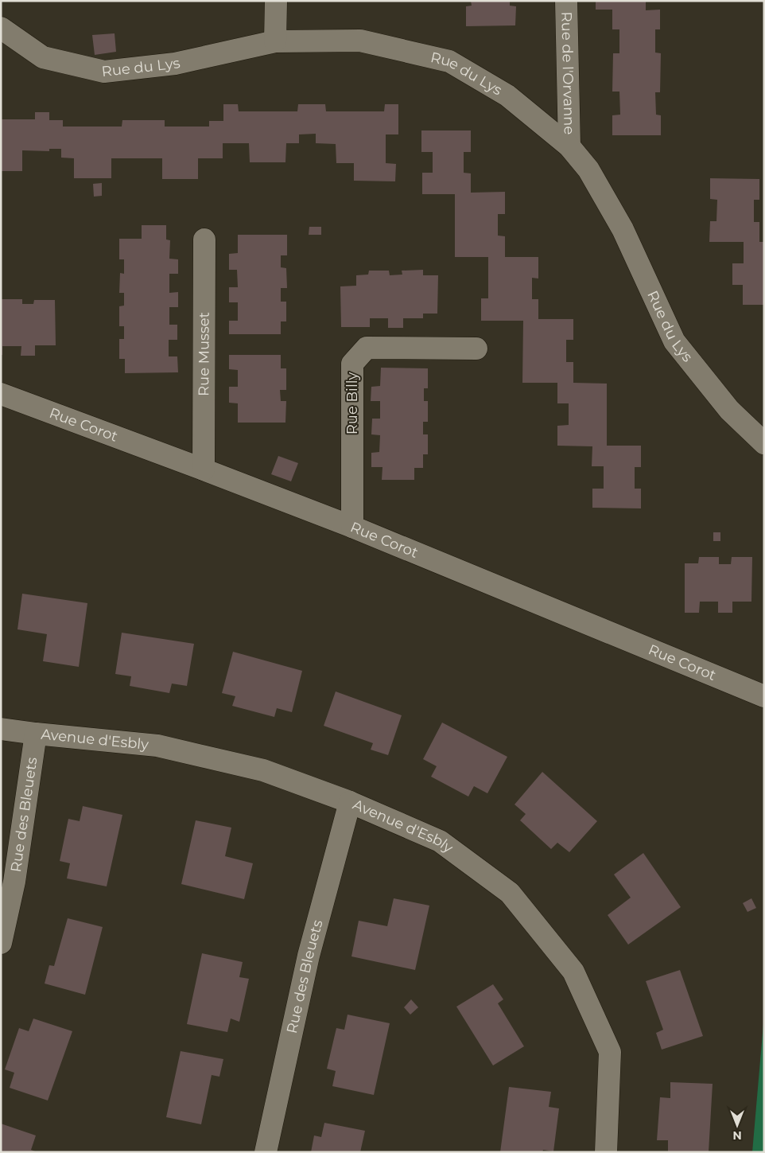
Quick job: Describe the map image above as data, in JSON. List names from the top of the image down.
{
  "streets": {
    "street": [
      "Rue du Lys",
      "Rue de l'Orvanne",
      "Rue Musset",
      "Rue Billy",
      "Rue Corot",
      "Avenue d'Esbly",
      "Rue des Bleuets"
    ]
  },
  "crossings": [
    ["Rue du Lys", "Rue de l'Orvanne"],
    ["Rue Musset", "Rue Corot"],
    ["Rue Billy", "Rue Corot"],
    ["Avenue d'Esbly", "Rue des Bleuets"]
  ],
  "north": "bottom"
}
